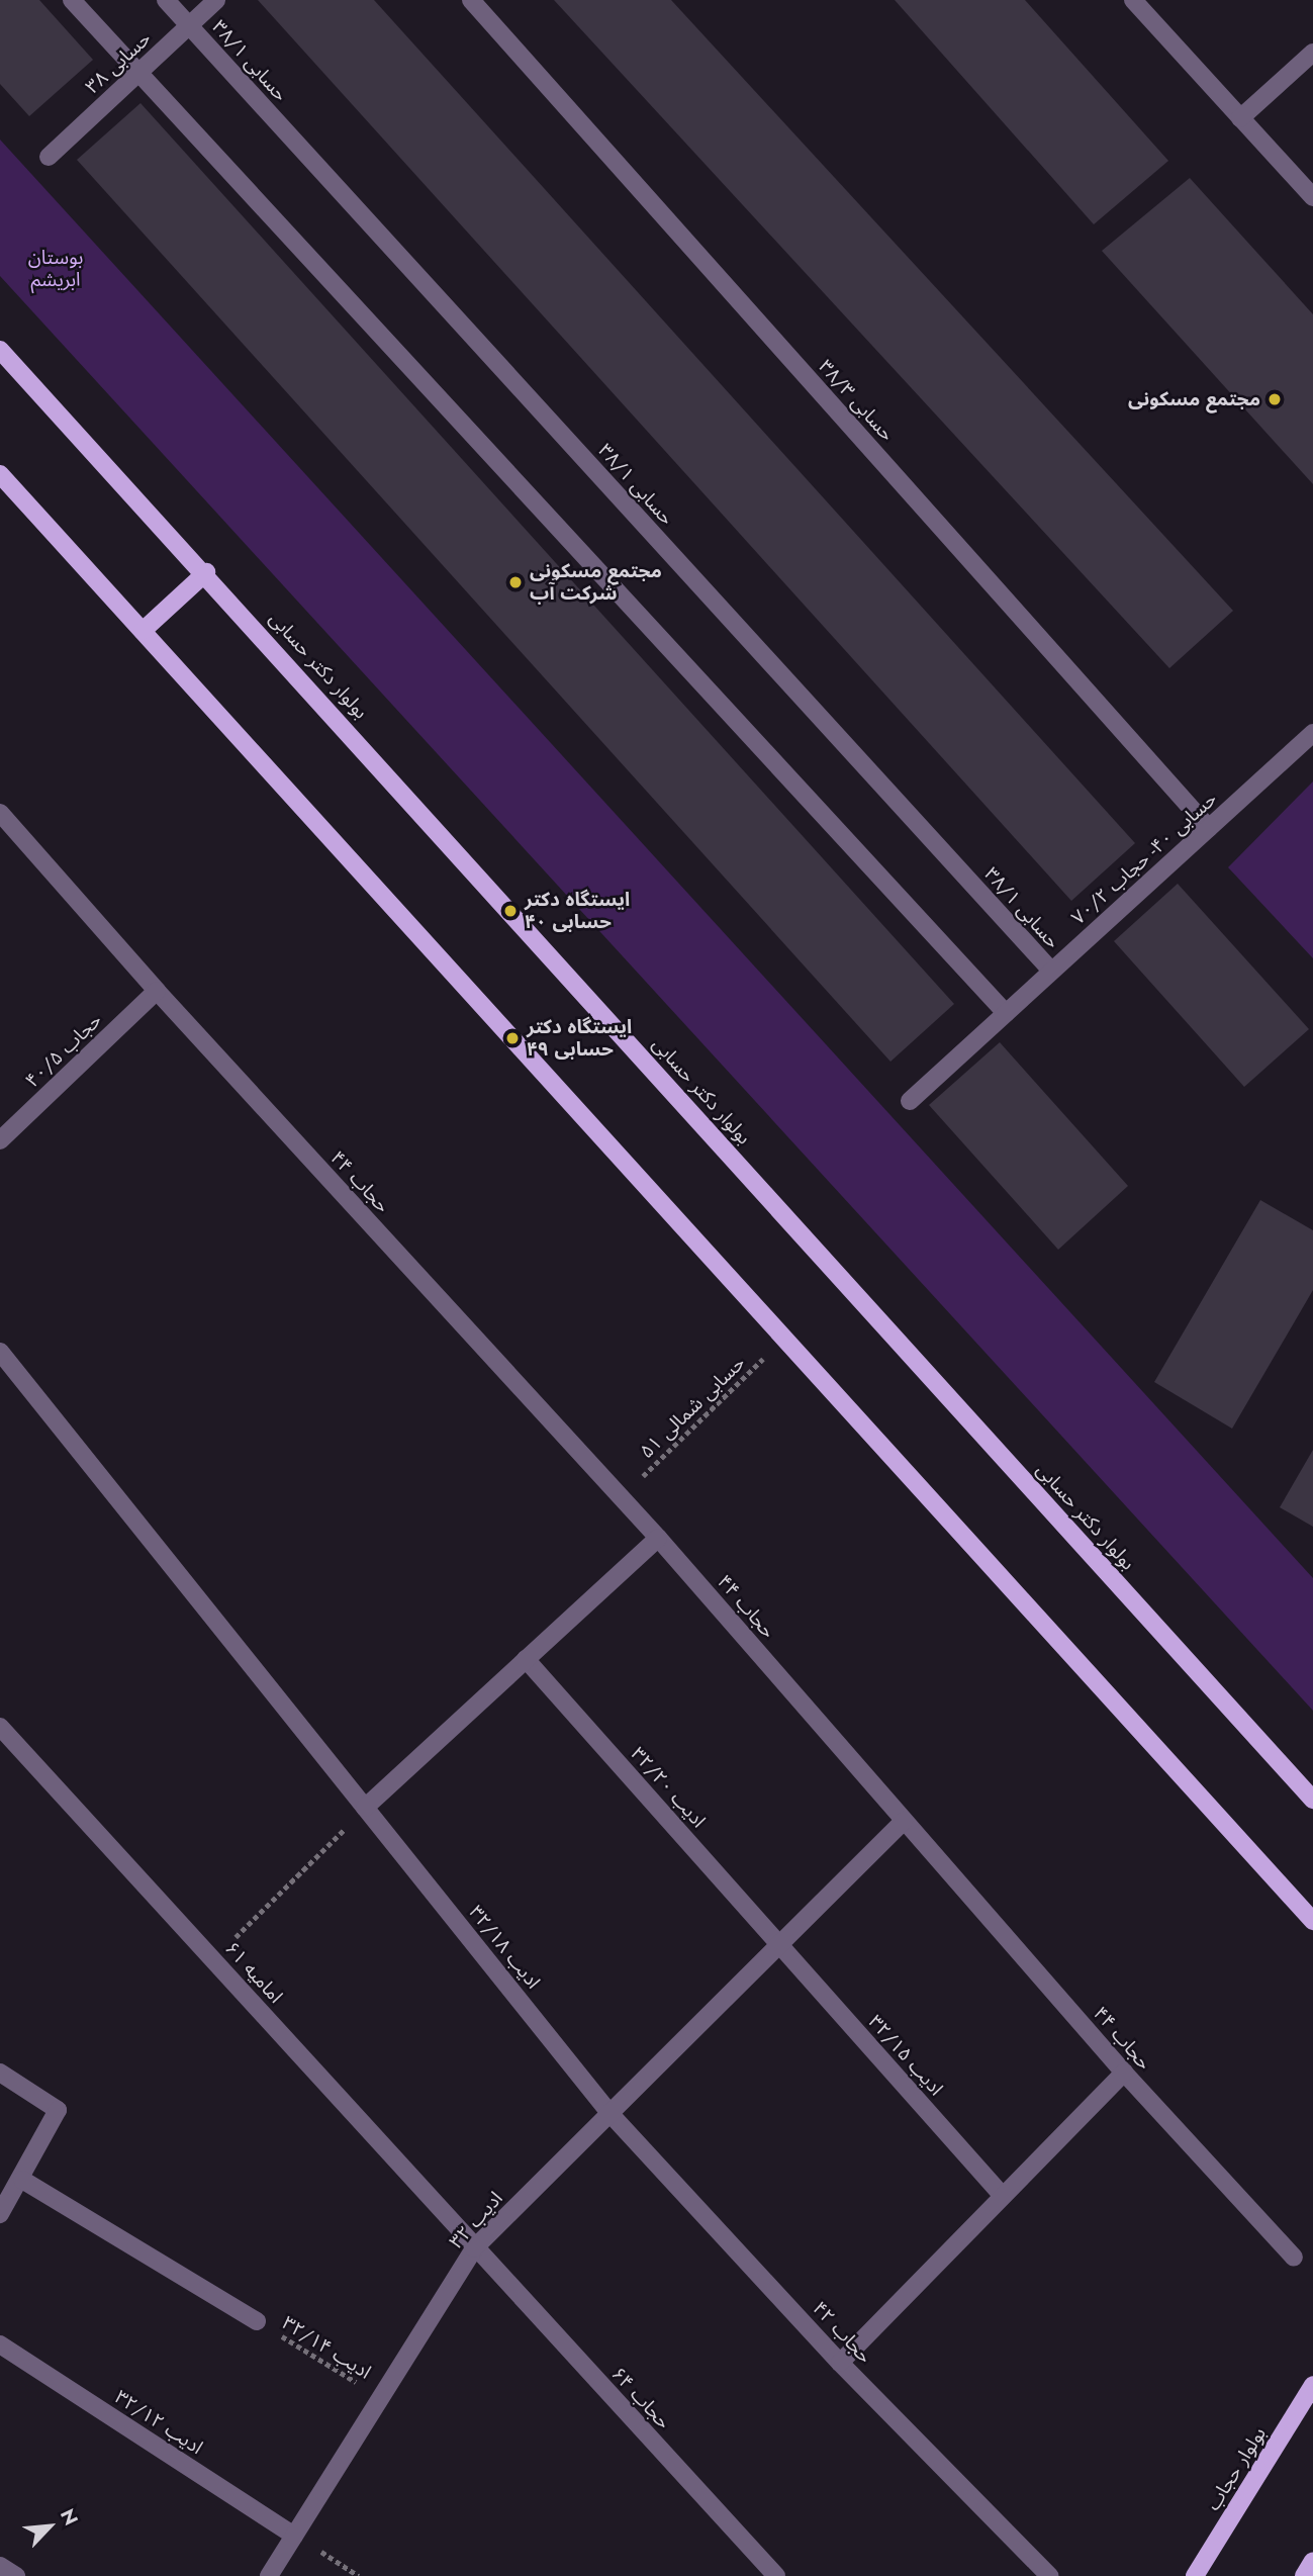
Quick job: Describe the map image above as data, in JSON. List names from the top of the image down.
{
  "streets": {
    "main road": ["بولوار دکتر حسابی", "بولوار حجاب"],
    "street": [
      "حسابی ۳۸/۱",
      "حسابی ۳۸",
      "حسابی ۳۸/۳",
      "حسابی ۴۰- حجاب ۷۰/۲",
      "حجاب ۴۰/۵",
      "حجاب ۴۴",
      "ادیب ۳۲/۲۰",
      "ادیب ۳۲/۱۸",
      "امامیه ۶۱",
      "ادیب ۳۲/۱۵",
      "ادیب ۳۲",
      "حجاب ۴۲",
      "حجاب ۶۴",
      "ادیب ۳۲/۱۲"
    ],
    "path": ["حسابی شمالی ۵۱", "ادیب ۳۲/۱۴"]
  },
  "crossings": [
    ["حسابی ۳۸/۱", "حسابی ۳۸"],
    ["حسابی ۳۸/۱", "حسابی ۴۰- حجاب ۷۰/۲"],
    ["حسابی ۳۸/۳", "حسابی ۴۰- حجاب ۷۰/۲"],
    ["حجاب ۴۰/۵", "حجاب ۴۴"],
    ["حجاب ۴۴", "حسابی شمالی ۵۱"],
    ["حجاب ۴۴", "ادیب ۳۲"],
    ["ادیب ۳۲/۲۰", "ادیب ۳۲/۱۵"],
    ["ادیب ۳۲/۲۰", "ادیب ۳۲"],
    ["ادیب ۳۲/۱۸", "ادیب ۳۲"],
    ["ادیب ۳۲/۱۸", "حجاب ۴۲"],
    ["امامیه ۶۱", "ادیب ۳۲"],
    ["امامیه ۶۱", "حجاب ۶۴"],
    ["ادیب ۳۲/۱۵", "ادیب ۳۲"],
    ["ادیب ۳۲", "حجاب ۴۲"],
    ["ادیب ۳۲", "ادیب ۳۲/۱۴"],
    ["ادیب ۳۲", "حجاب ۶۴"],
    ["ادیب ۳۲", "ادیب ۳۲/۱۲"]
  ],
  "parks": ["بوستان ابریشم"],
  "places": [
    "مجتمع مسکونی",
    "مجتمع مسکونی شرکت آب",
    "ایستگاه دکتر حسابی ۴۰",
    "ایستگاه دکتر حسابی ۴۹"
  ],
  "north": "top right"
}
